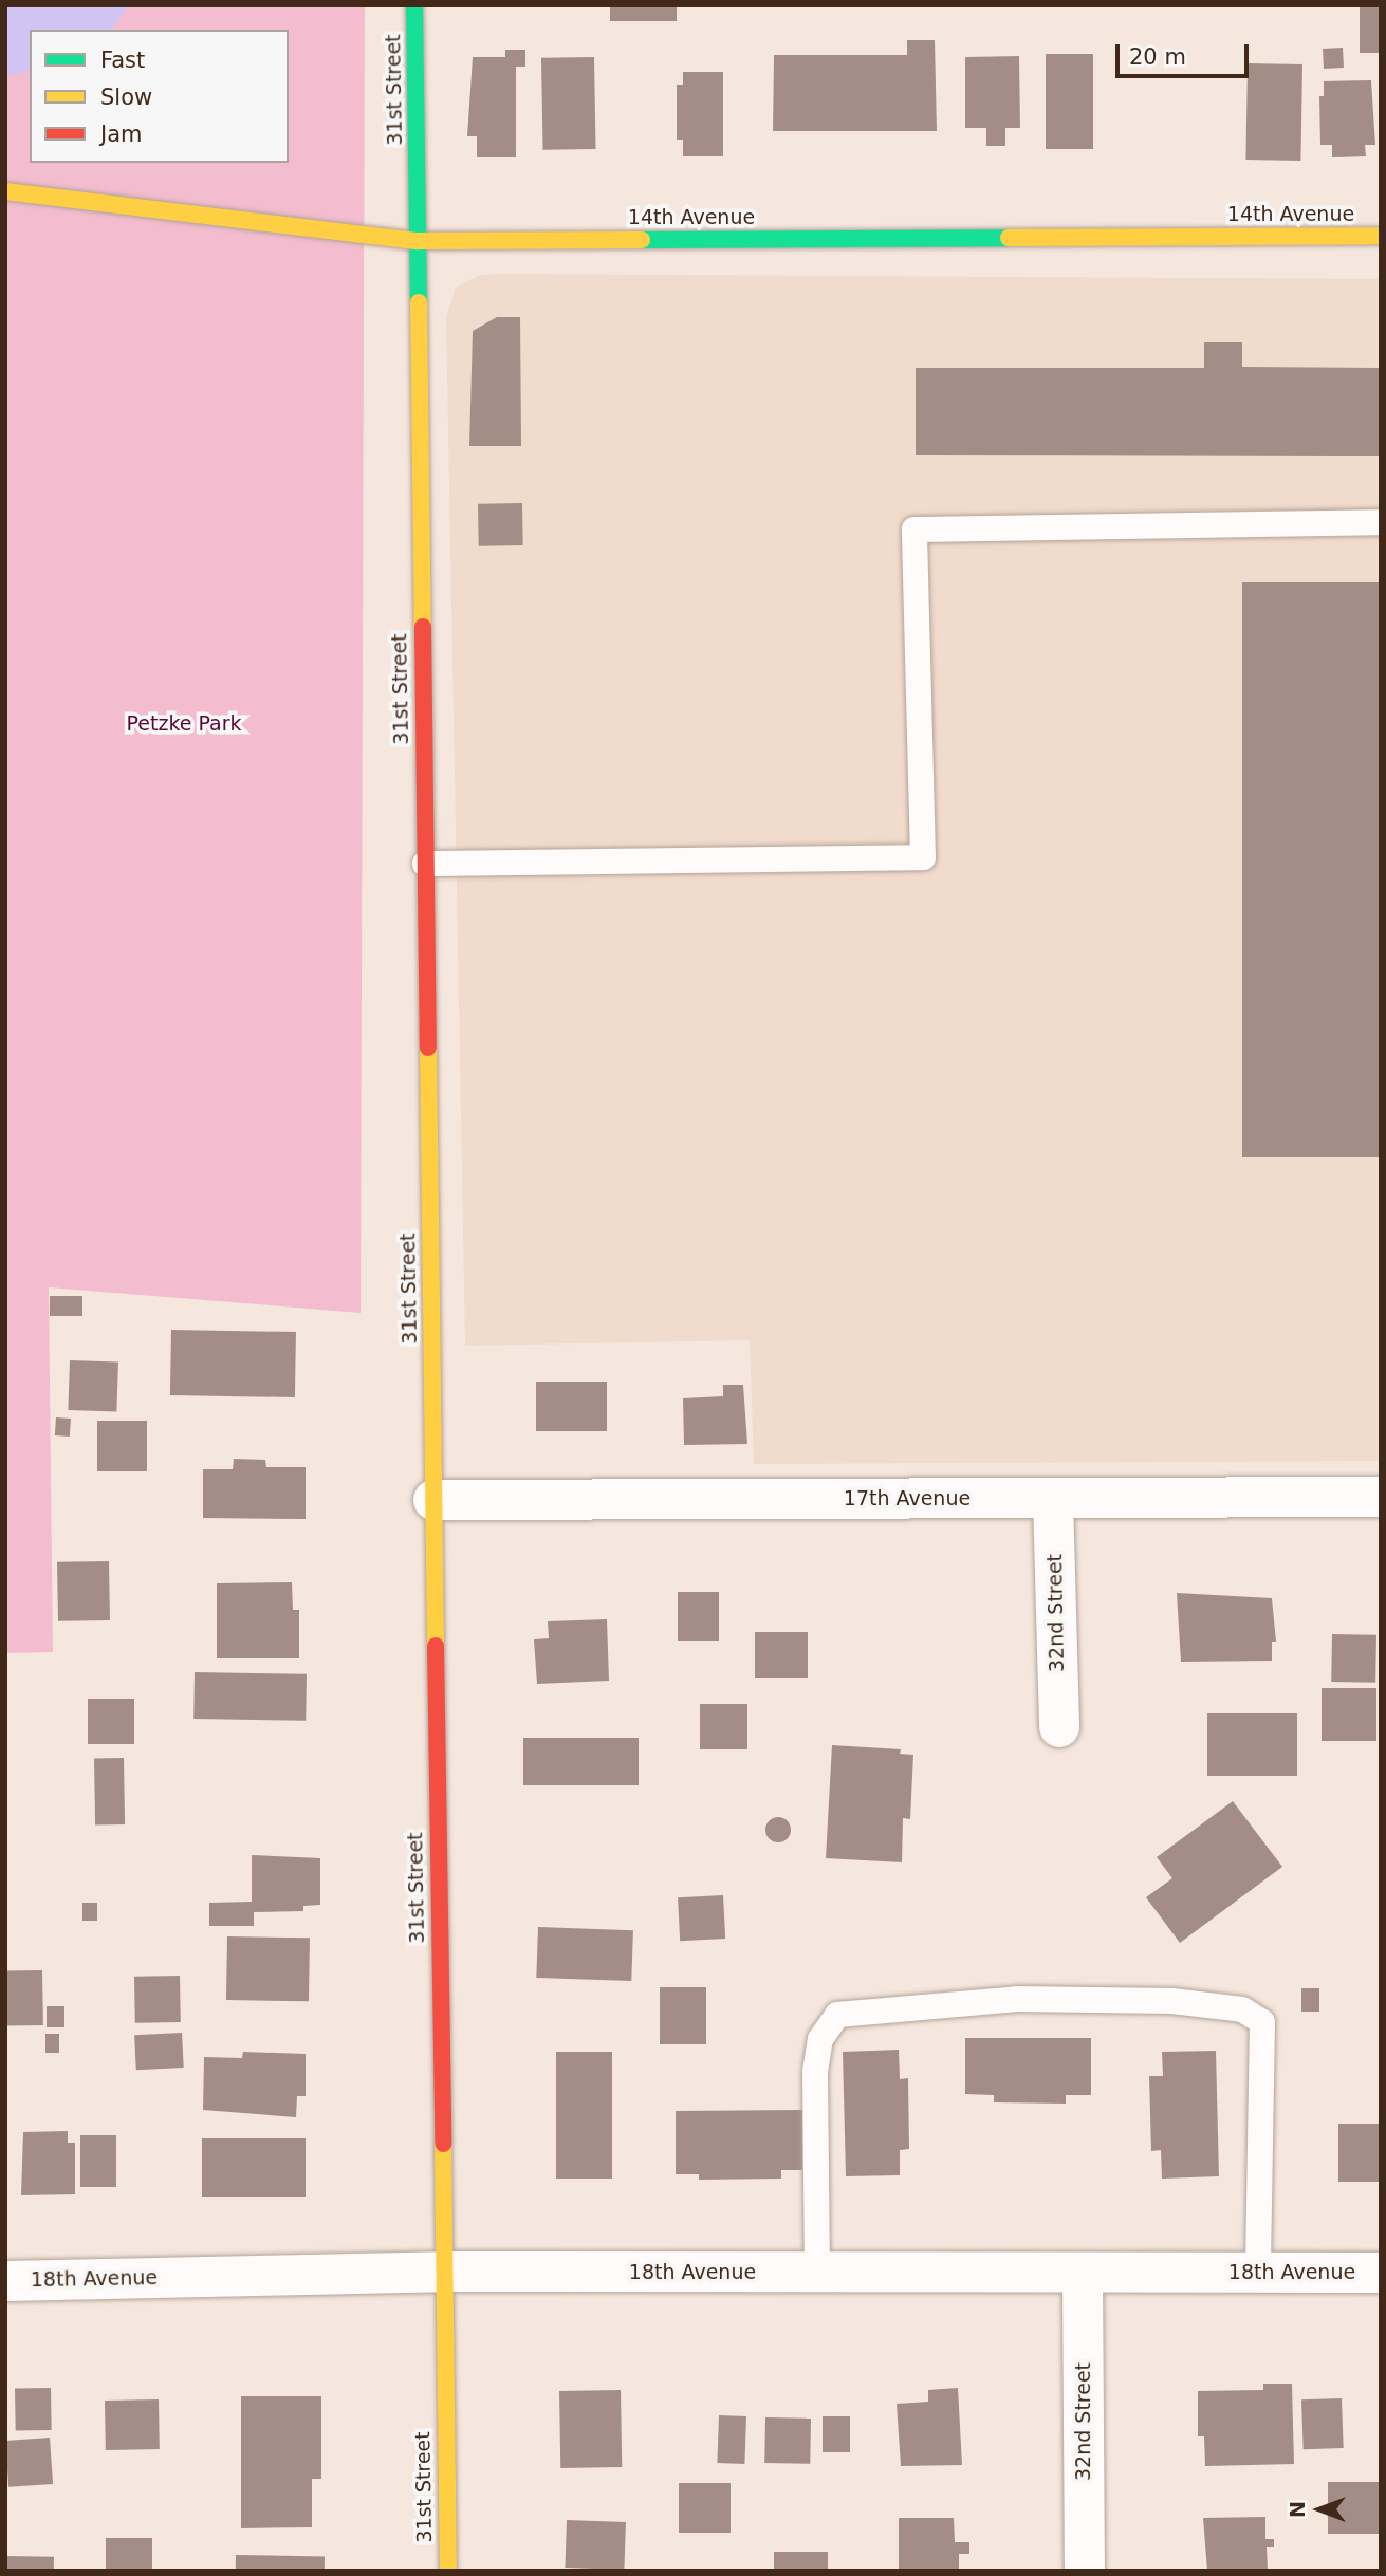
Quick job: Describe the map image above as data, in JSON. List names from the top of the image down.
{
  "streets": {
    "street": [
      "31st Street",
      "14th Avenue",
      "17th Avenue",
      "32nd Street",
      "18th Avenue"
    ]
  },
  "crossings": [
    ["31st Street", "14th Avenue"],
    ["31st Street", "17th Avenue"],
    ["31st Street", "18th Avenue"],
    ["17th Avenue", "32nd Street"],
    ["32nd Street", "18th Avenue"]
  ],
  "parks": ["Petzke Park"],
  "legend": ["Fast", "Slow", "Jam"],
  "scale_bar": "20 m",
  "north": "left"
}
